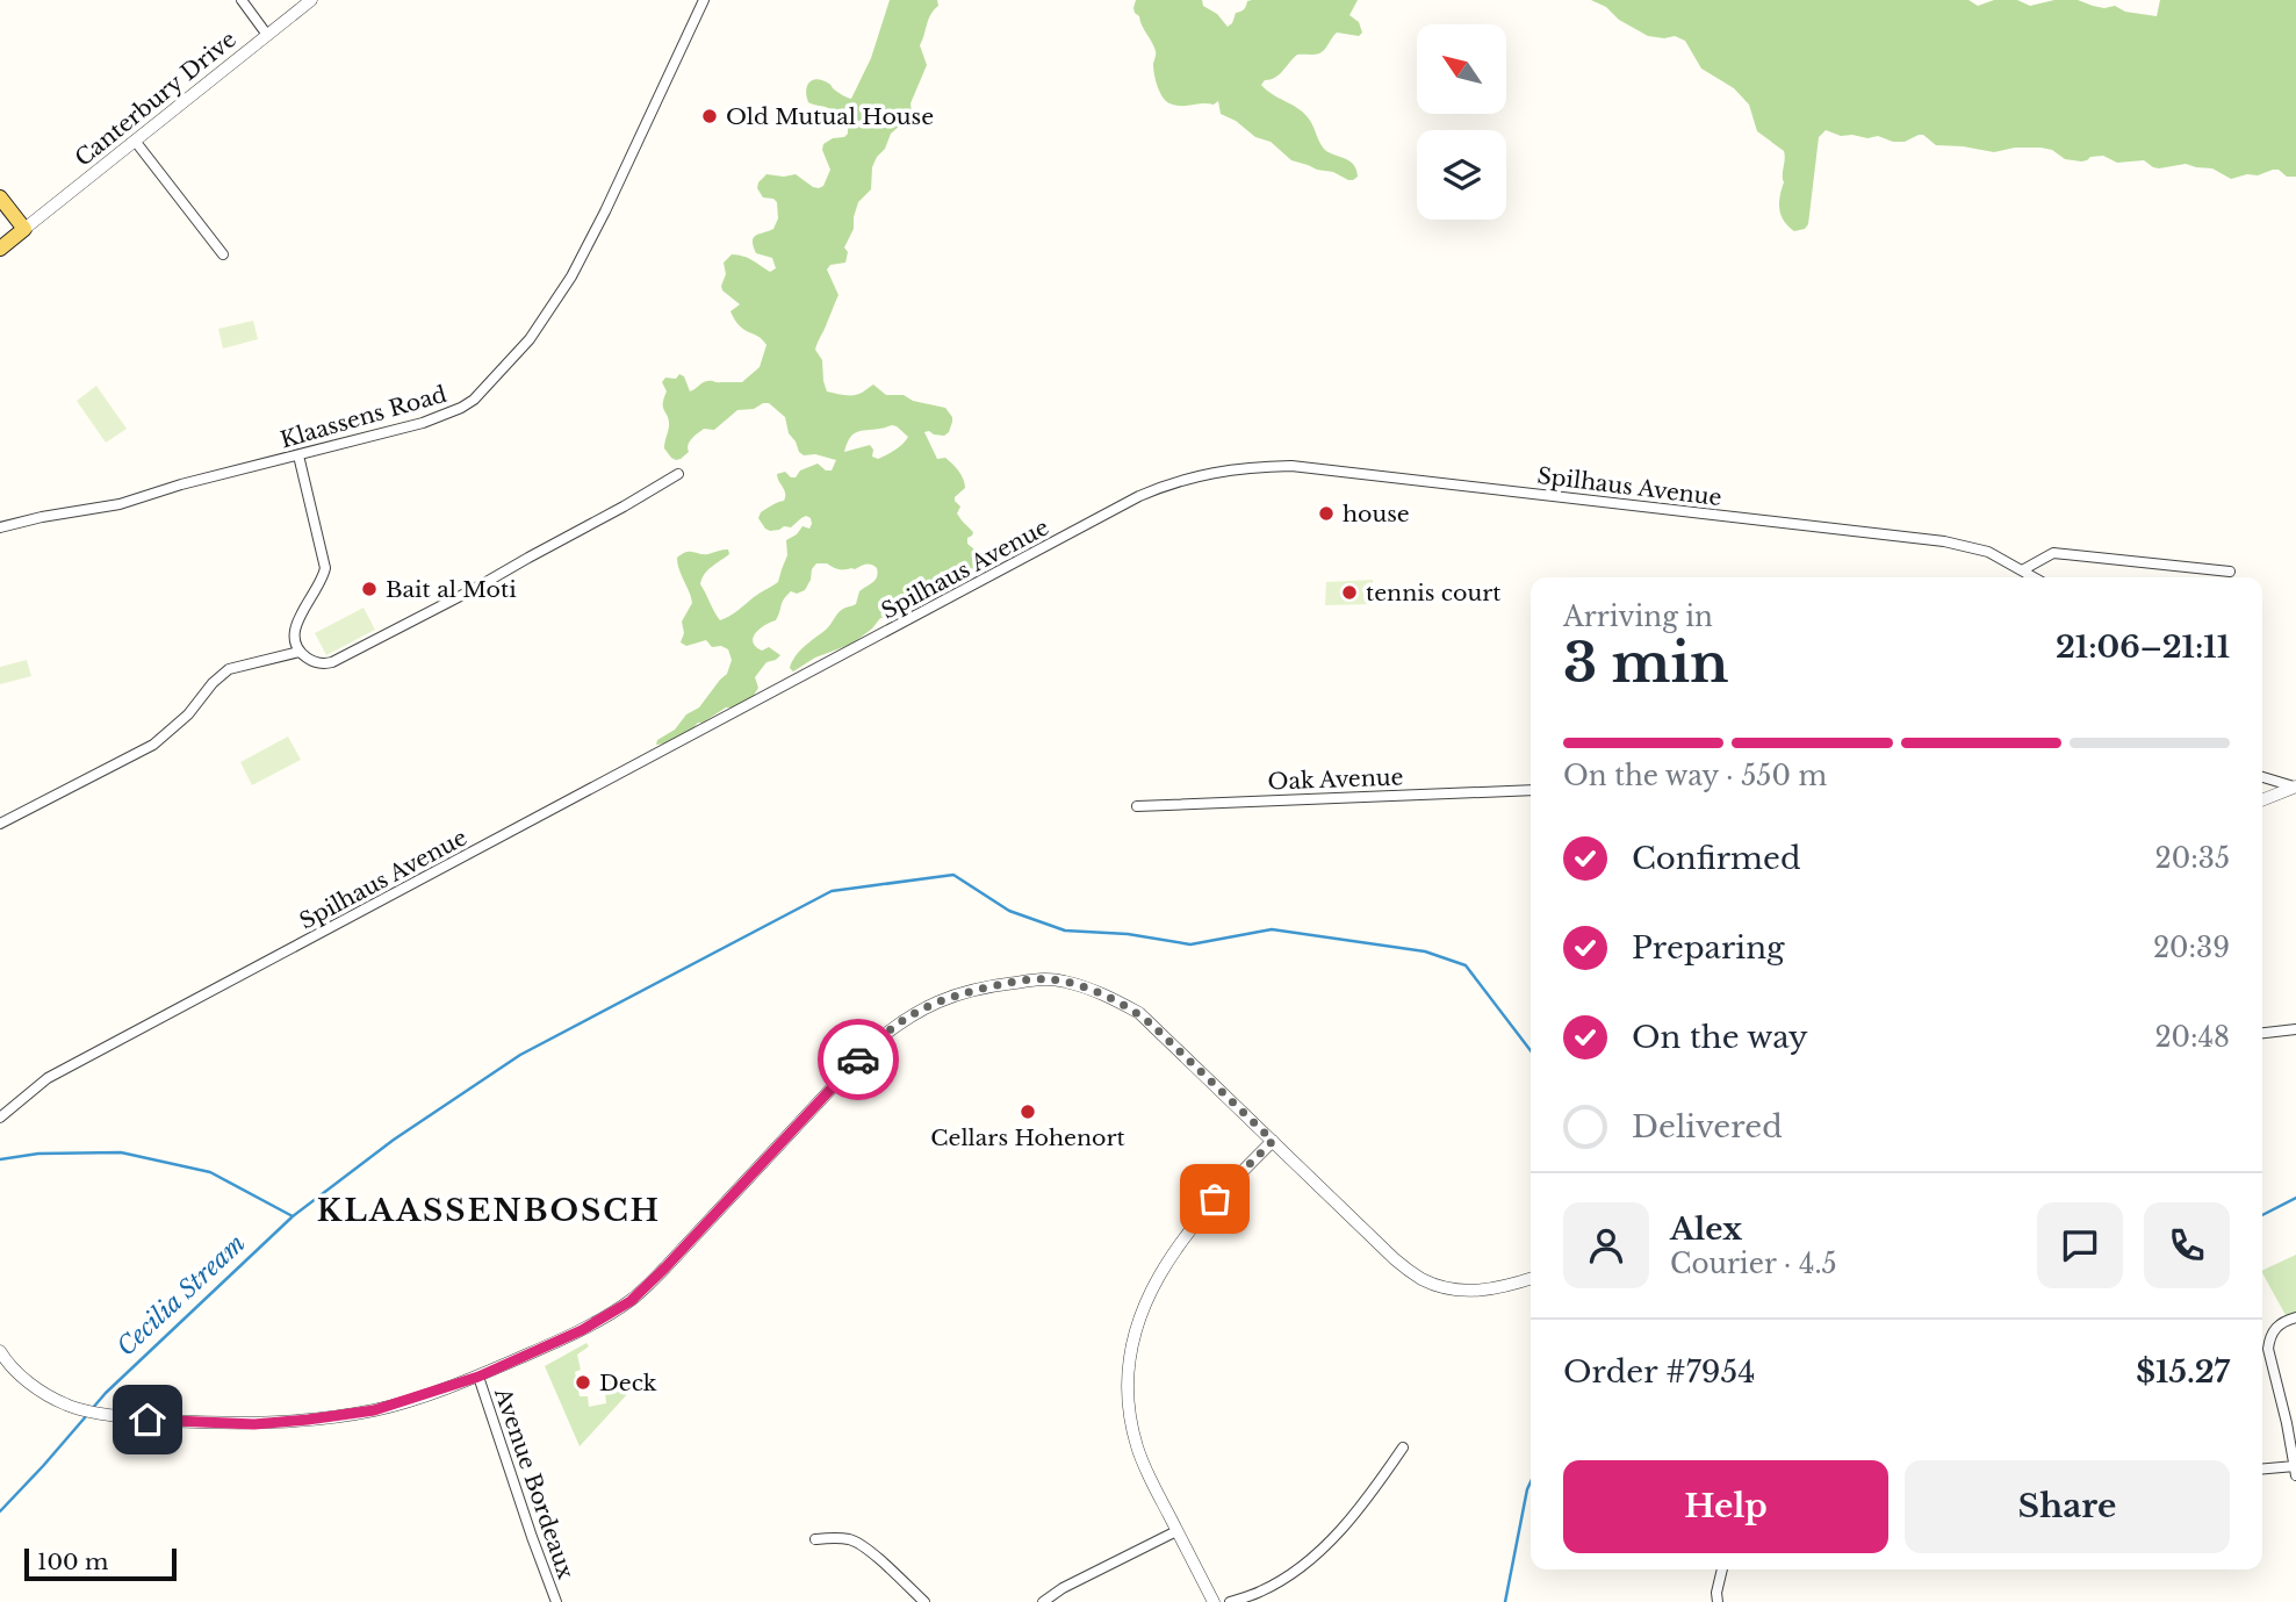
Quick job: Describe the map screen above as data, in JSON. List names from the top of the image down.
{
  "streets": {
    "street": [
      "Canterbury Drive",
      "Klaassens Road",
      "Spilhaus Avenue",
      "Oak Avenue",
      "Avenue Bordeaux"
    ]
  },
  "districts": ["KLAASSENBOSCH"],
  "water": ["Cecilia Stream"],
  "places": [
    "Old Mutual House",
    "house",
    "Bait al Moti",
    "tennis court",
    "Cellars Hohenort",
    "Deck"
  ],
  "scale_bar": "100 m",
  "north": "top left",
  "page": {
    "heading": ["3 min", "Arriving in", "21:06–21:11"],
    "panel": [
      "Alex",
      "Courier · 4.5",
      "Order #7954",
      "$15.27"
    ],
    "bar": "On the way · 550 m",
    "list": [
      ["Confirmed", "20:35"],
      ["Preparing", "20:39"],
      ["On the way", "20:48"],
      "Delivered"
    ],
    "buttons": ["Help", "Share"],
    "scale": "100 m"
  }
}
